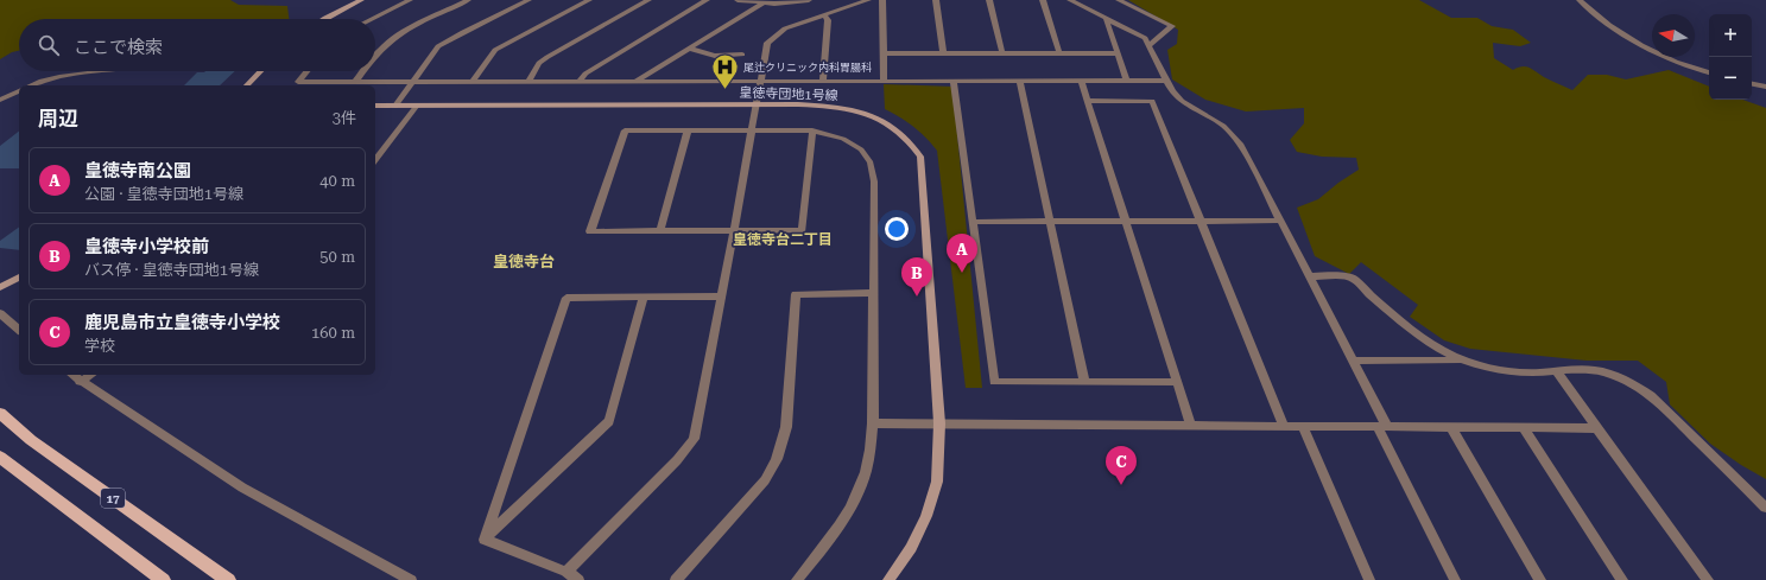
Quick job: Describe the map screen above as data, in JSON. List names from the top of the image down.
{
  "streets": {
    "main road": ["17"],
    "street": ["皇徳寺団地1号線"]
  },
  "districts": ["皇徳寺台二丁目", "皇徳寺台"],
  "places": {
    "hospital": ["尾辻クリニック内科胃腸科"]
  },
  "north": "left",
  "page": {
    "map_buttons": ["+", "−"],
    "search": "ここで検索",
    "heading": ["周辺", "3件"],
    "list": [
      {
        "mark": "A",
        "name": "皇徳寺南公園",
        "note": "公園 · 皇徳寺団地1号線",
        "value": "40 m"
      },
      {
        "mark": "B",
        "name": "皇徳寺小学校前",
        "note": "バス停 · 皇徳寺団地1号線",
        "value": "50 m"
      },
      {
        "mark": "C",
        "name": "鹿児島市立皇徳寺小学校",
        "note": "学校",
        "value": "160 m"
      }
    ],
    "pins": ["A", "B", "C"]
  }
}
